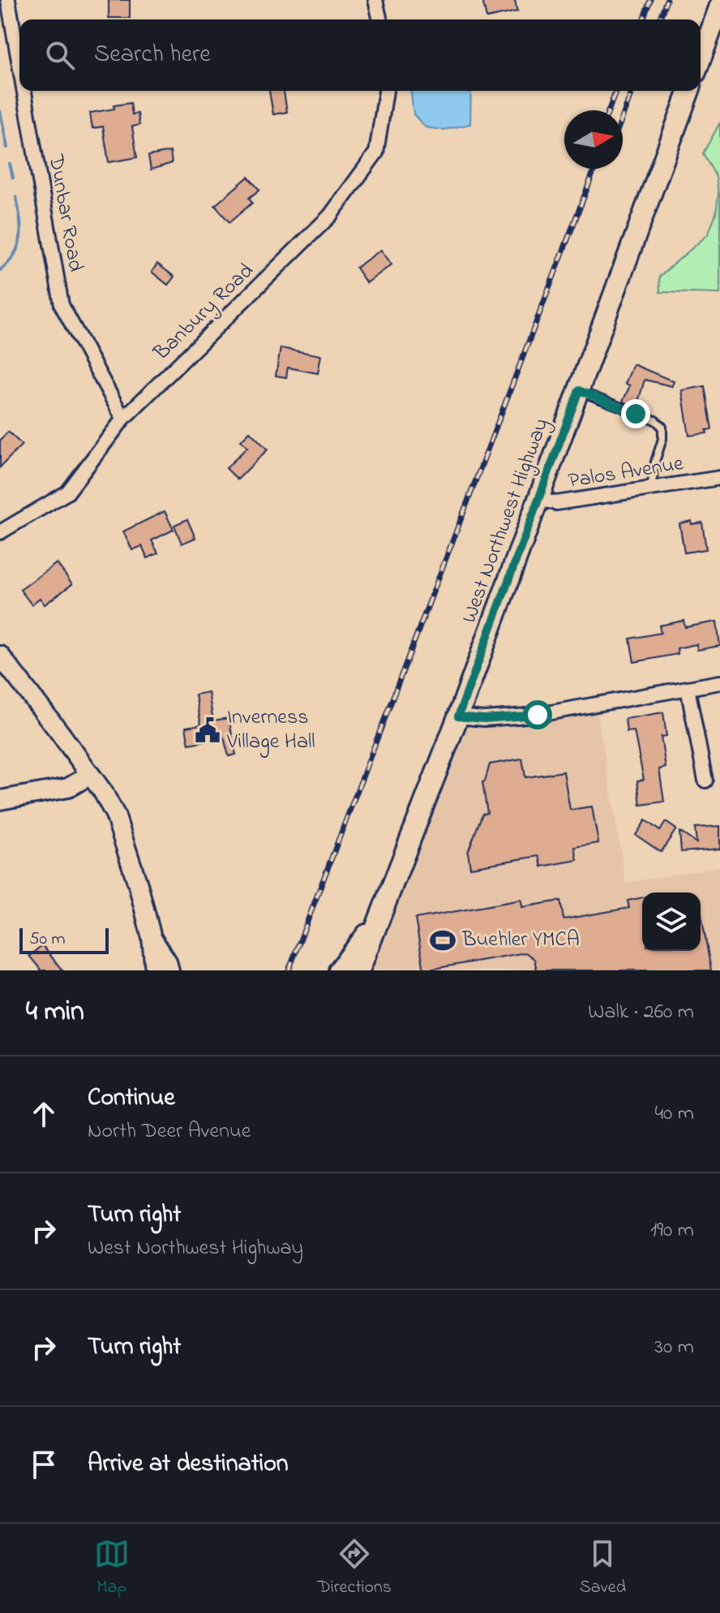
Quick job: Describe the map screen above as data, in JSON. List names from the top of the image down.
{
  "streets": {
    "main road": ["West Northwest Highway"],
    "street": ["Dunbar Road", "Banbury Road", "Palos Avenue"]
  },
  "crossings": [
    ["Dunbar Road", "Banbury Road"],
    ["Palos Avenue", "West Northwest Highway"]
  ],
  "places": {
    "public building": ["Inverness Village Hall"],
    "sports": ["Buehler YMCA"]
  },
  "scale_bar": "50 m",
  "north": "right",
  "page": {
    "search": "Search here",
    "scale": "50 m",
    "heading": ["4 min", "Walk · 260 m"],
    "list": [
      ["Continue", "North Deer Avenue", "40 m"],
      ["Turn right", "West Northwest Highway", "190 m"],
      ["Turn right", "30 m"],
      "Arrive at destination"
    ],
    "nav": ["Map", "Directions", "Saved"]
  }
}
